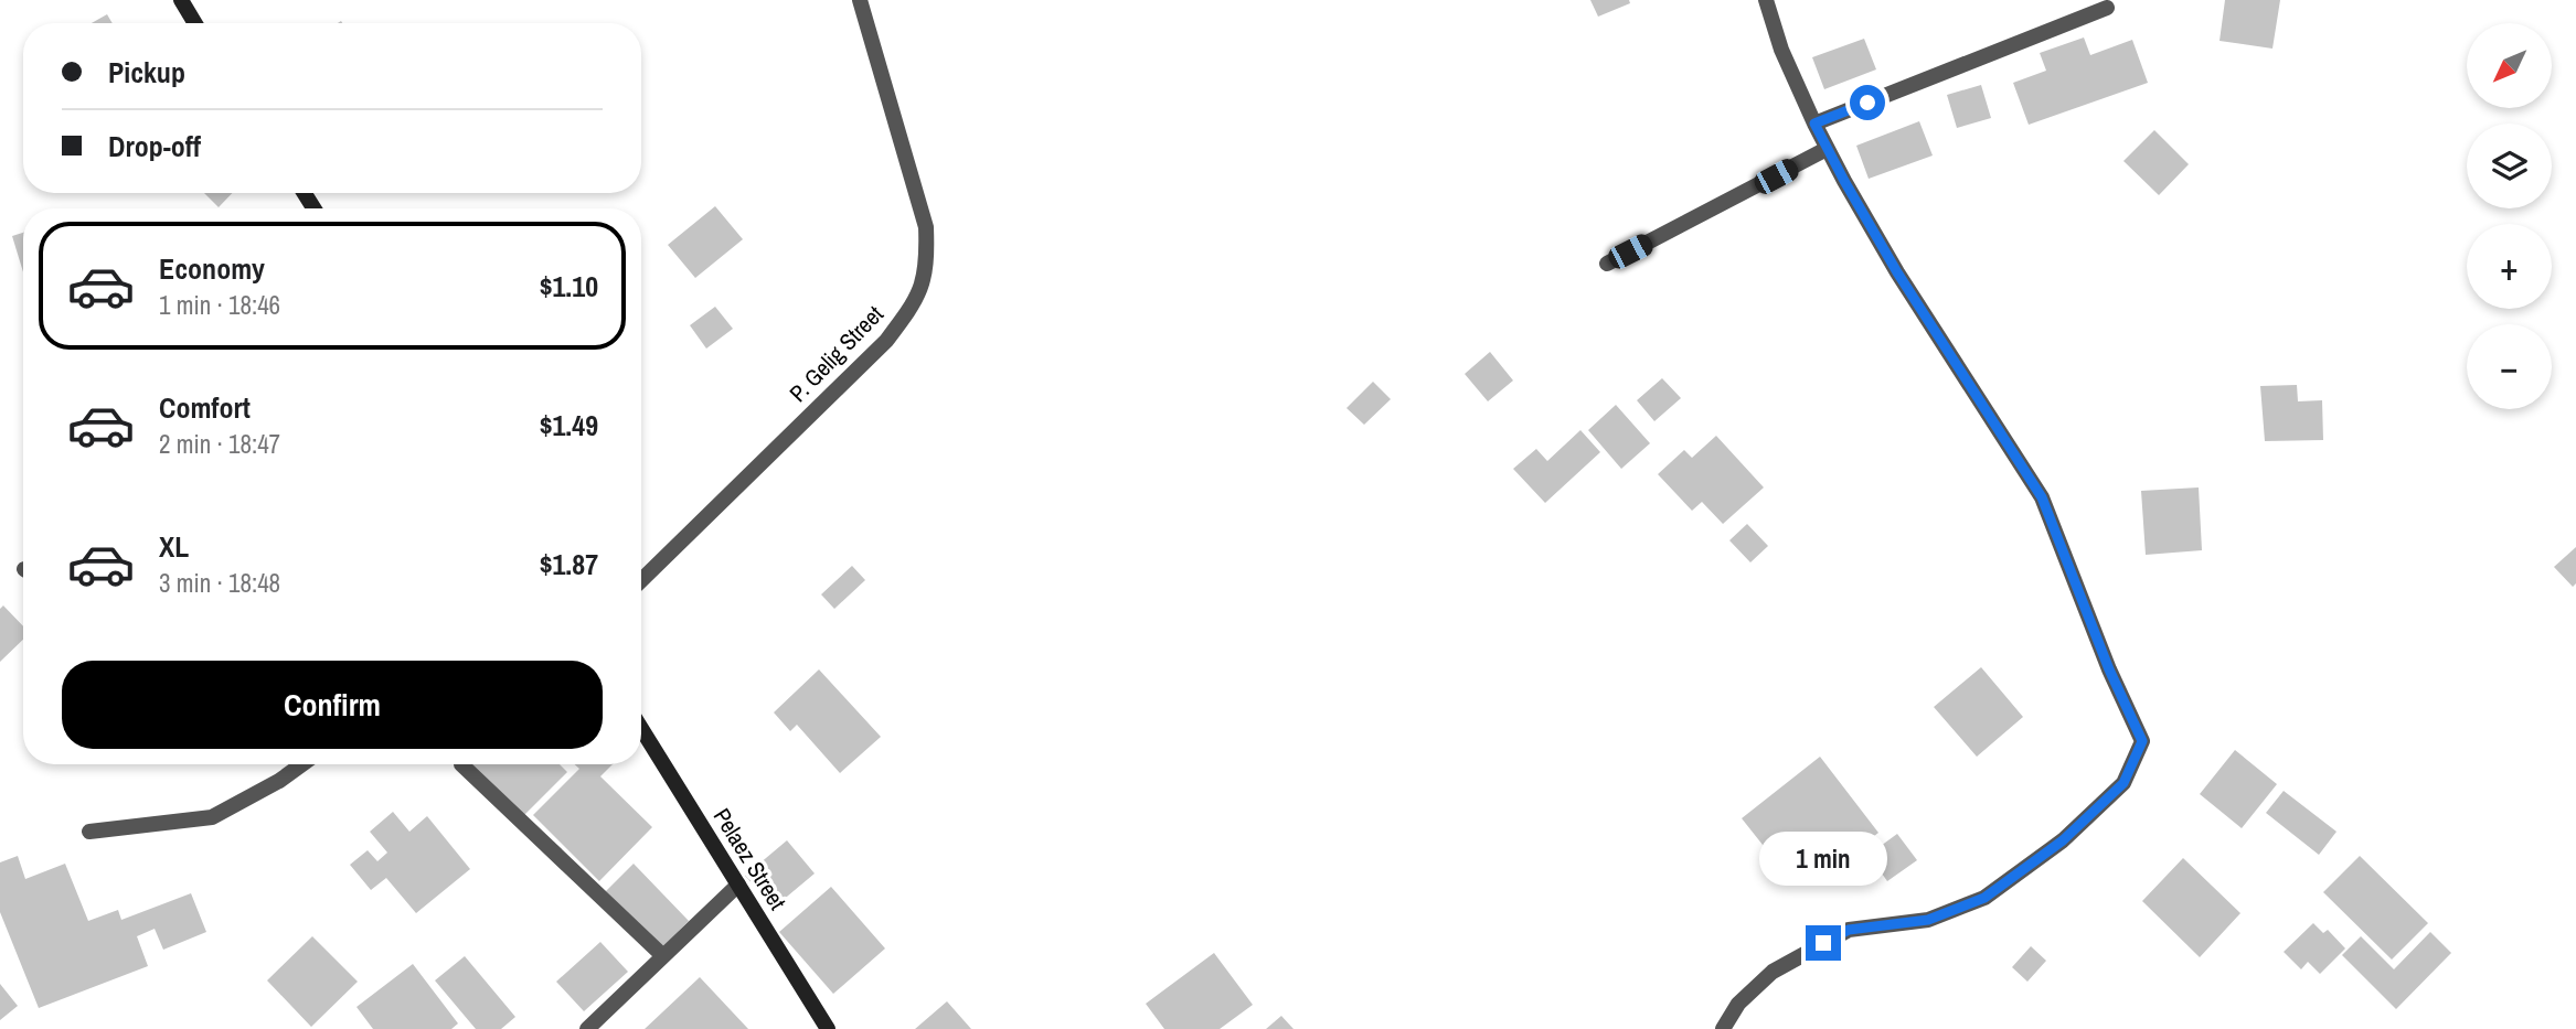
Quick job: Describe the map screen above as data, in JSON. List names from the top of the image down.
{
  "streets": {
    "street": ["P. Gelig Street", "Pelaez Street"]
  },
  "north": "bottom left",
  "page": {
    "map_buttons": ["+", "−"],
    "banner": ["Pickup", "Drop-off"],
    "list": [
      {
        "name": "Economy",
        "note": "1 min · 18:46",
        "value": "$1.10"
      },
      {
        "name": "Comfort",
        "note": "2 min · 18:47",
        "value": "$1.49"
      },
      {
        "name": "XL",
        "note": "3 min · 18:48",
        "value": "$1.87"
      }
    ],
    "buttons": "Confirm",
    "bubble": "1 min"
  }
}
